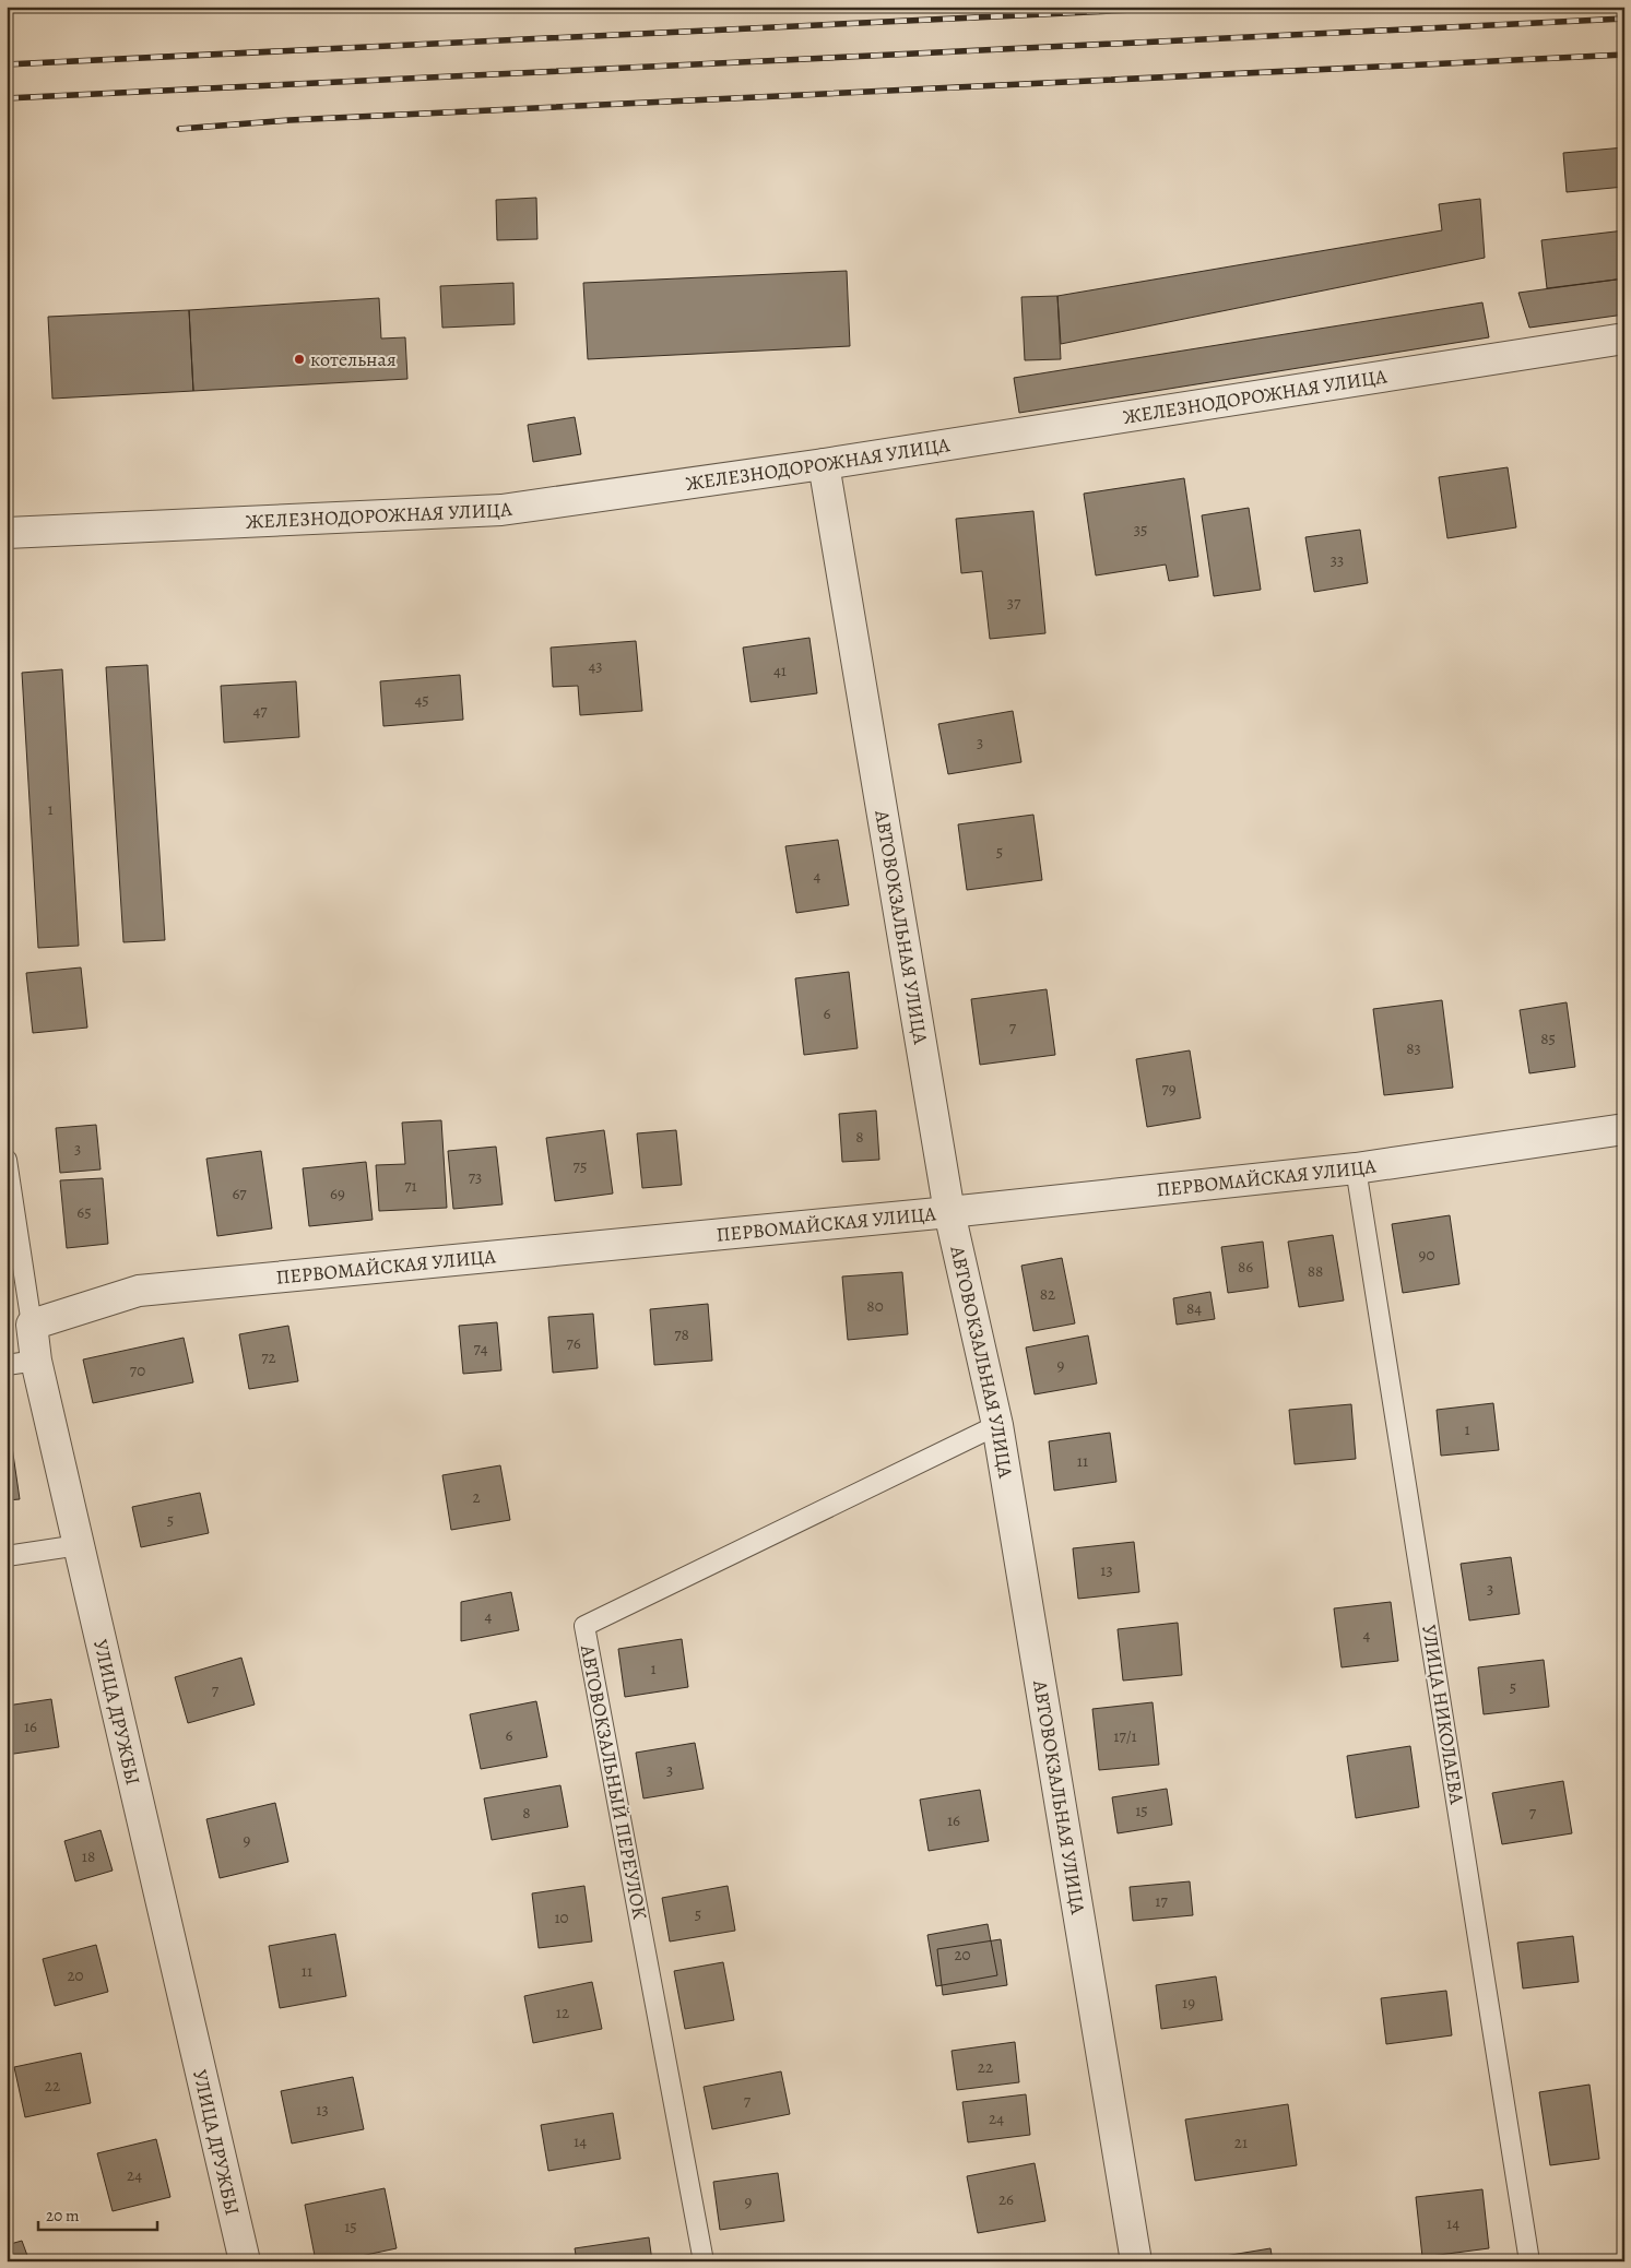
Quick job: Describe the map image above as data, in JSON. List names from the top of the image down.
{
  "streets": {
    "street": [
      "ЖЕЛЕЗНОДОРОЖНАЯ УЛИЦА",
      "АВТОВОКЗАЛЬНАЯ УЛИЦА",
      "ПЕРВОМАЙСКАЯ УЛИЦА",
      "УЛИЦА ДРУЖБЫ"
    ],
    "lane": ["УЛИЦА НИКОЛАЕВА", "АВТОВОКЗАЛЬНЫЙ ПЕРЕУЛОК"]
  },
  "crossings": [
    ["ЖЕЛЕЗНОДОРОЖНАЯ УЛИЦА", "АВТОВОКЗАЛЬНАЯ УЛИЦА"],
    ["АВТОВОКЗАЛЬНАЯ УЛИЦА", "ПЕРВОМАЙСКАЯ УЛИЦА"],
    ["АВТОВОКЗАЛЬНАЯ УЛИЦА", "АВТОВОКЗАЛЬНЫЙ ПЕРЕУЛОК"],
    ["ПЕРВОМАЙСКАЯ УЛИЦА", "УЛИЦА ДРУЖБЫ"],
    ["ПЕРВОМАЙСКАЯ УЛИЦА", "УЛИЦА НИКОЛАЕВА"]
  ],
  "places": ["котельная"],
  "house_numbers": [
    "35",
    "33",
    "37",
    "43",
    "41",
    "45",
    "47",
    "3",
    "1",
    "5",
    "4",
    "6",
    "7",
    "85",
    "83",
    "79",
    "8",
    "3",
    "75",
    "73",
    "71",
    "67",
    "69",
    "65",
    "90",
    "86",
    "88",
    "82",
    "80",
    "84",
    "78",
    "76",
    "74",
    "72",
    "9",
    "70",
    "1",
    "11",
    "2",
    "5",
    "13",
    "3",
    "4",
    "4",
    "1",
    "5",
    "7",
    "16",
    "6",
    "17/1",
    "3",
    "15",
    "8",
    "7",
    "16",
    "9",
    "18",
    "17",
    "5",
    "10",
    "20",
    "11",
    "20",
    "19",
    "12",
    "22",
    "22",
    "7",
    "13",
    "24",
    "14",
    "21",
    "24",
    "26",
    "9",
    "14",
    "15"
  ],
  "scale_bar": "20 m"
}
